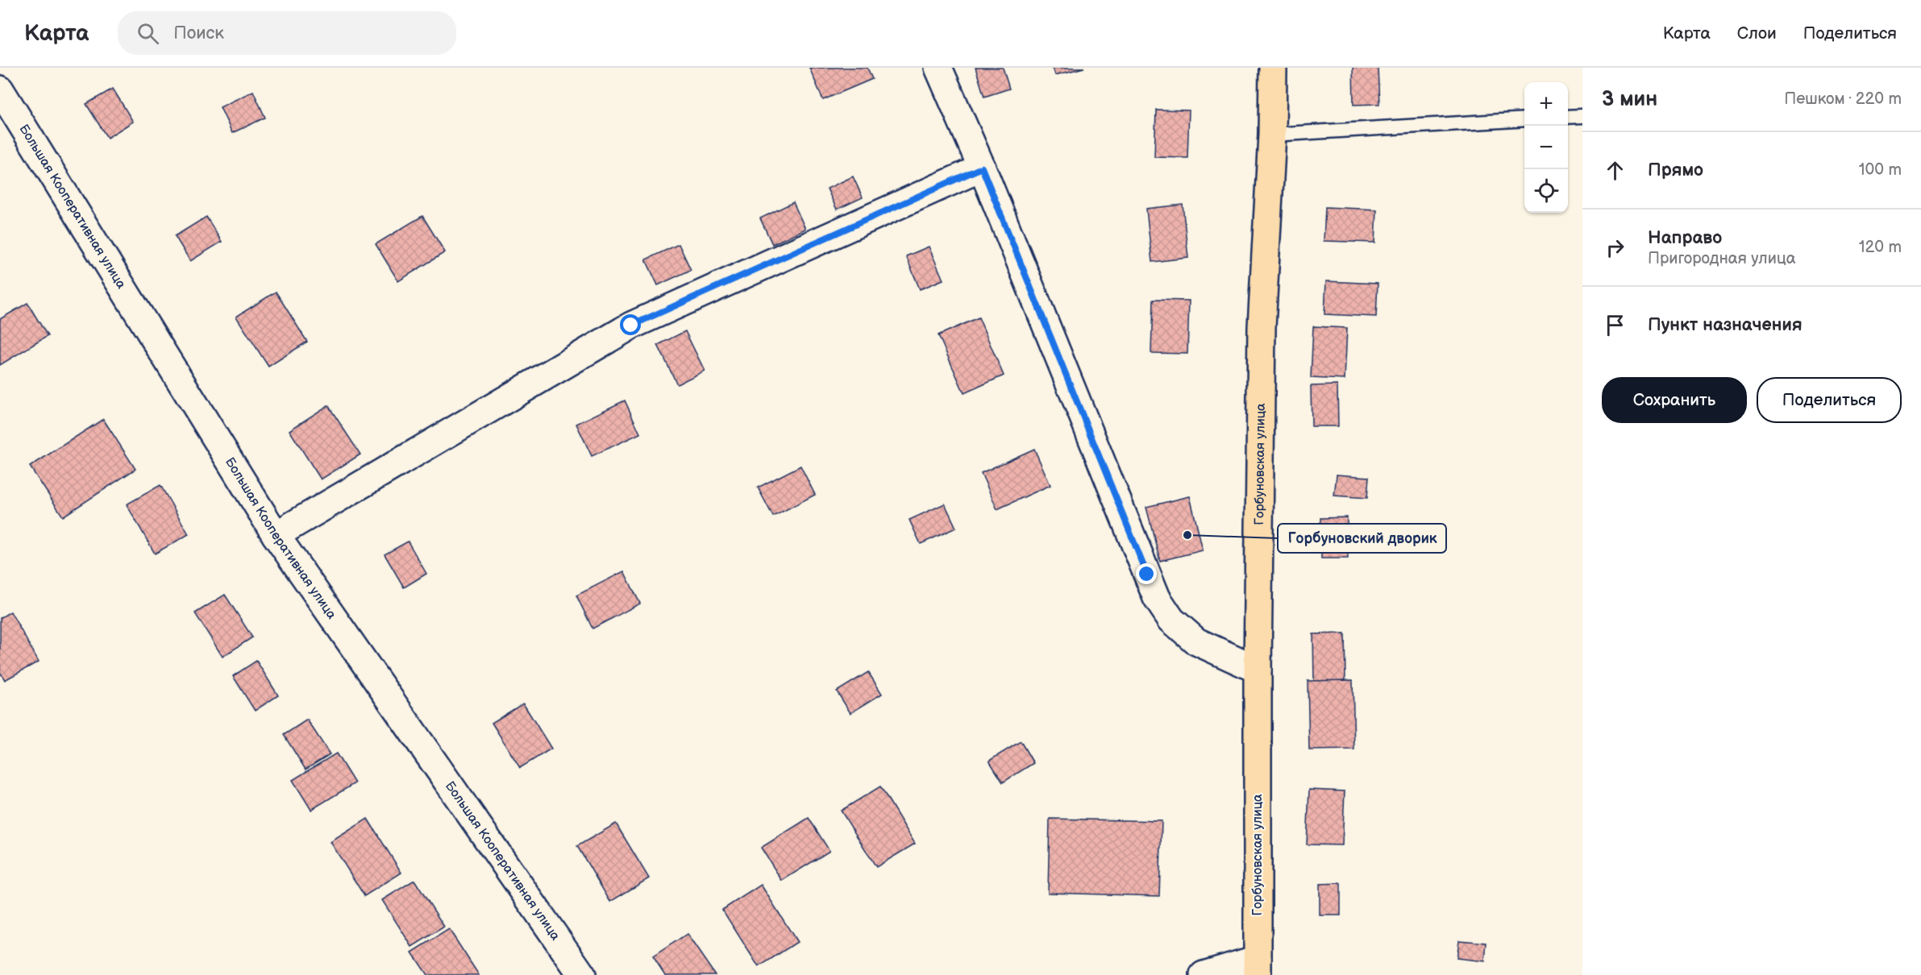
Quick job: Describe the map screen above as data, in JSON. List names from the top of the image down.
{
  "streets": {
    "main road": ["Горбуновская улица"],
    "street": ["Большая Кооперативная улица"]
  },
  "places": ["Горбуновский дворик"],
  "page": {
    "header": "Карта",
    "search": "Поиск",
    "nav": ["Карта", "Слои", "Поделиться"],
    "heading": ["3 мин", "Пешком · 220 m"],
    "map_buttons": ["+", "−"],
    "list": [
      ["Прямо", "100 m"],
      ["Направо", "Пригородная улица", "120 m"],
      "Пункт назначения"
    ],
    "buttons": ["Сохранить", "Поделиться"]
  }
}
